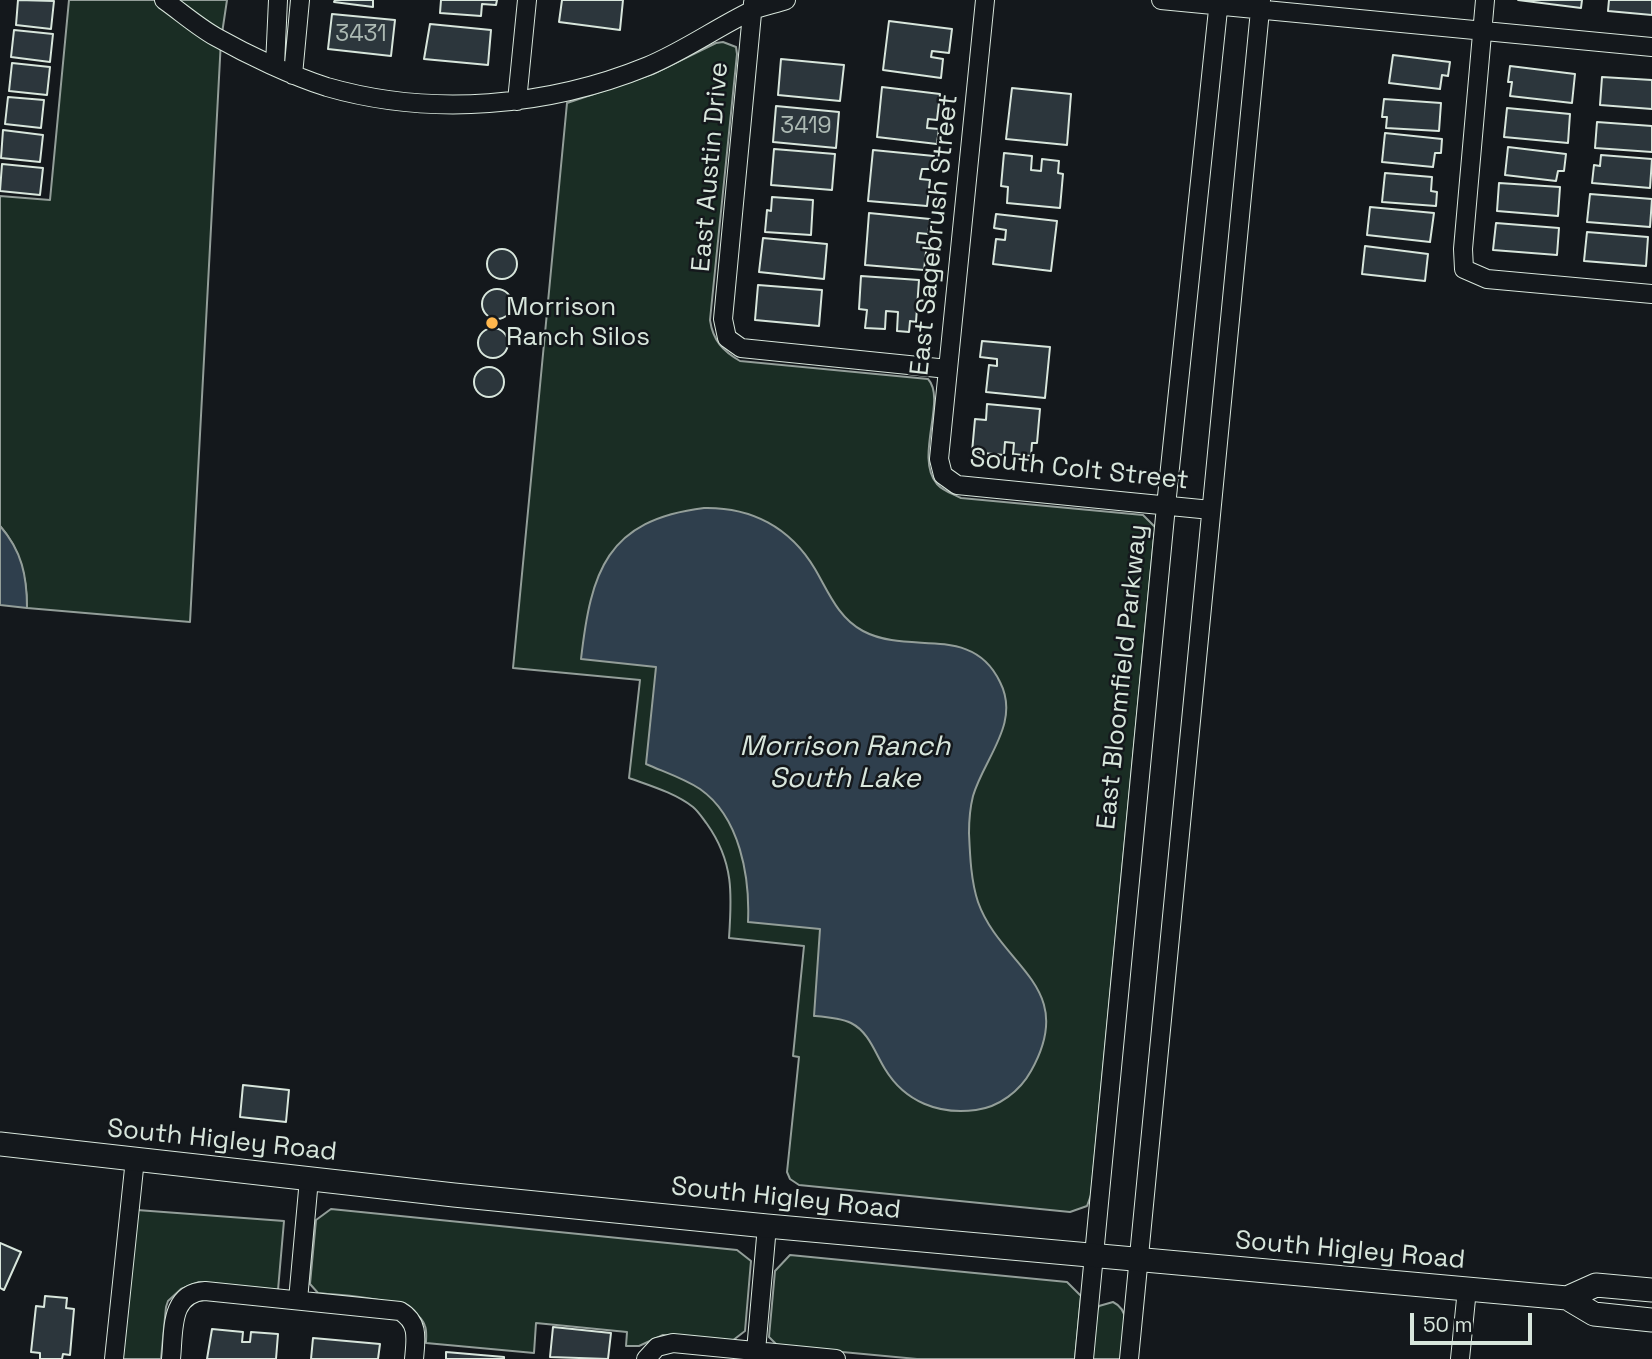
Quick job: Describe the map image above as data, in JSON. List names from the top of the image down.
{
  "streets": {
    "main road": ["South Higley Road"],
    "street": [
      "East Austin Drive",
      "East Sagebrush Street",
      "South Colt Street",
      "East Bloomfield Parkway"
    ]
  },
  "crossings": [
    ["East Austin Drive", "East Sagebrush Street"],
    ["East Sagebrush Street", "South Colt Street"],
    ["South Colt Street", "East Bloomfield Parkway"],
    ["East Bloomfield Parkway", "South Higley Road"]
  ],
  "water": ["Morrison Ranch South Lake"],
  "places": ["Morrison Ranch Silos"],
  "house_numbers": ["3431", "3419"],
  "scale_bar": "50 m"
}
